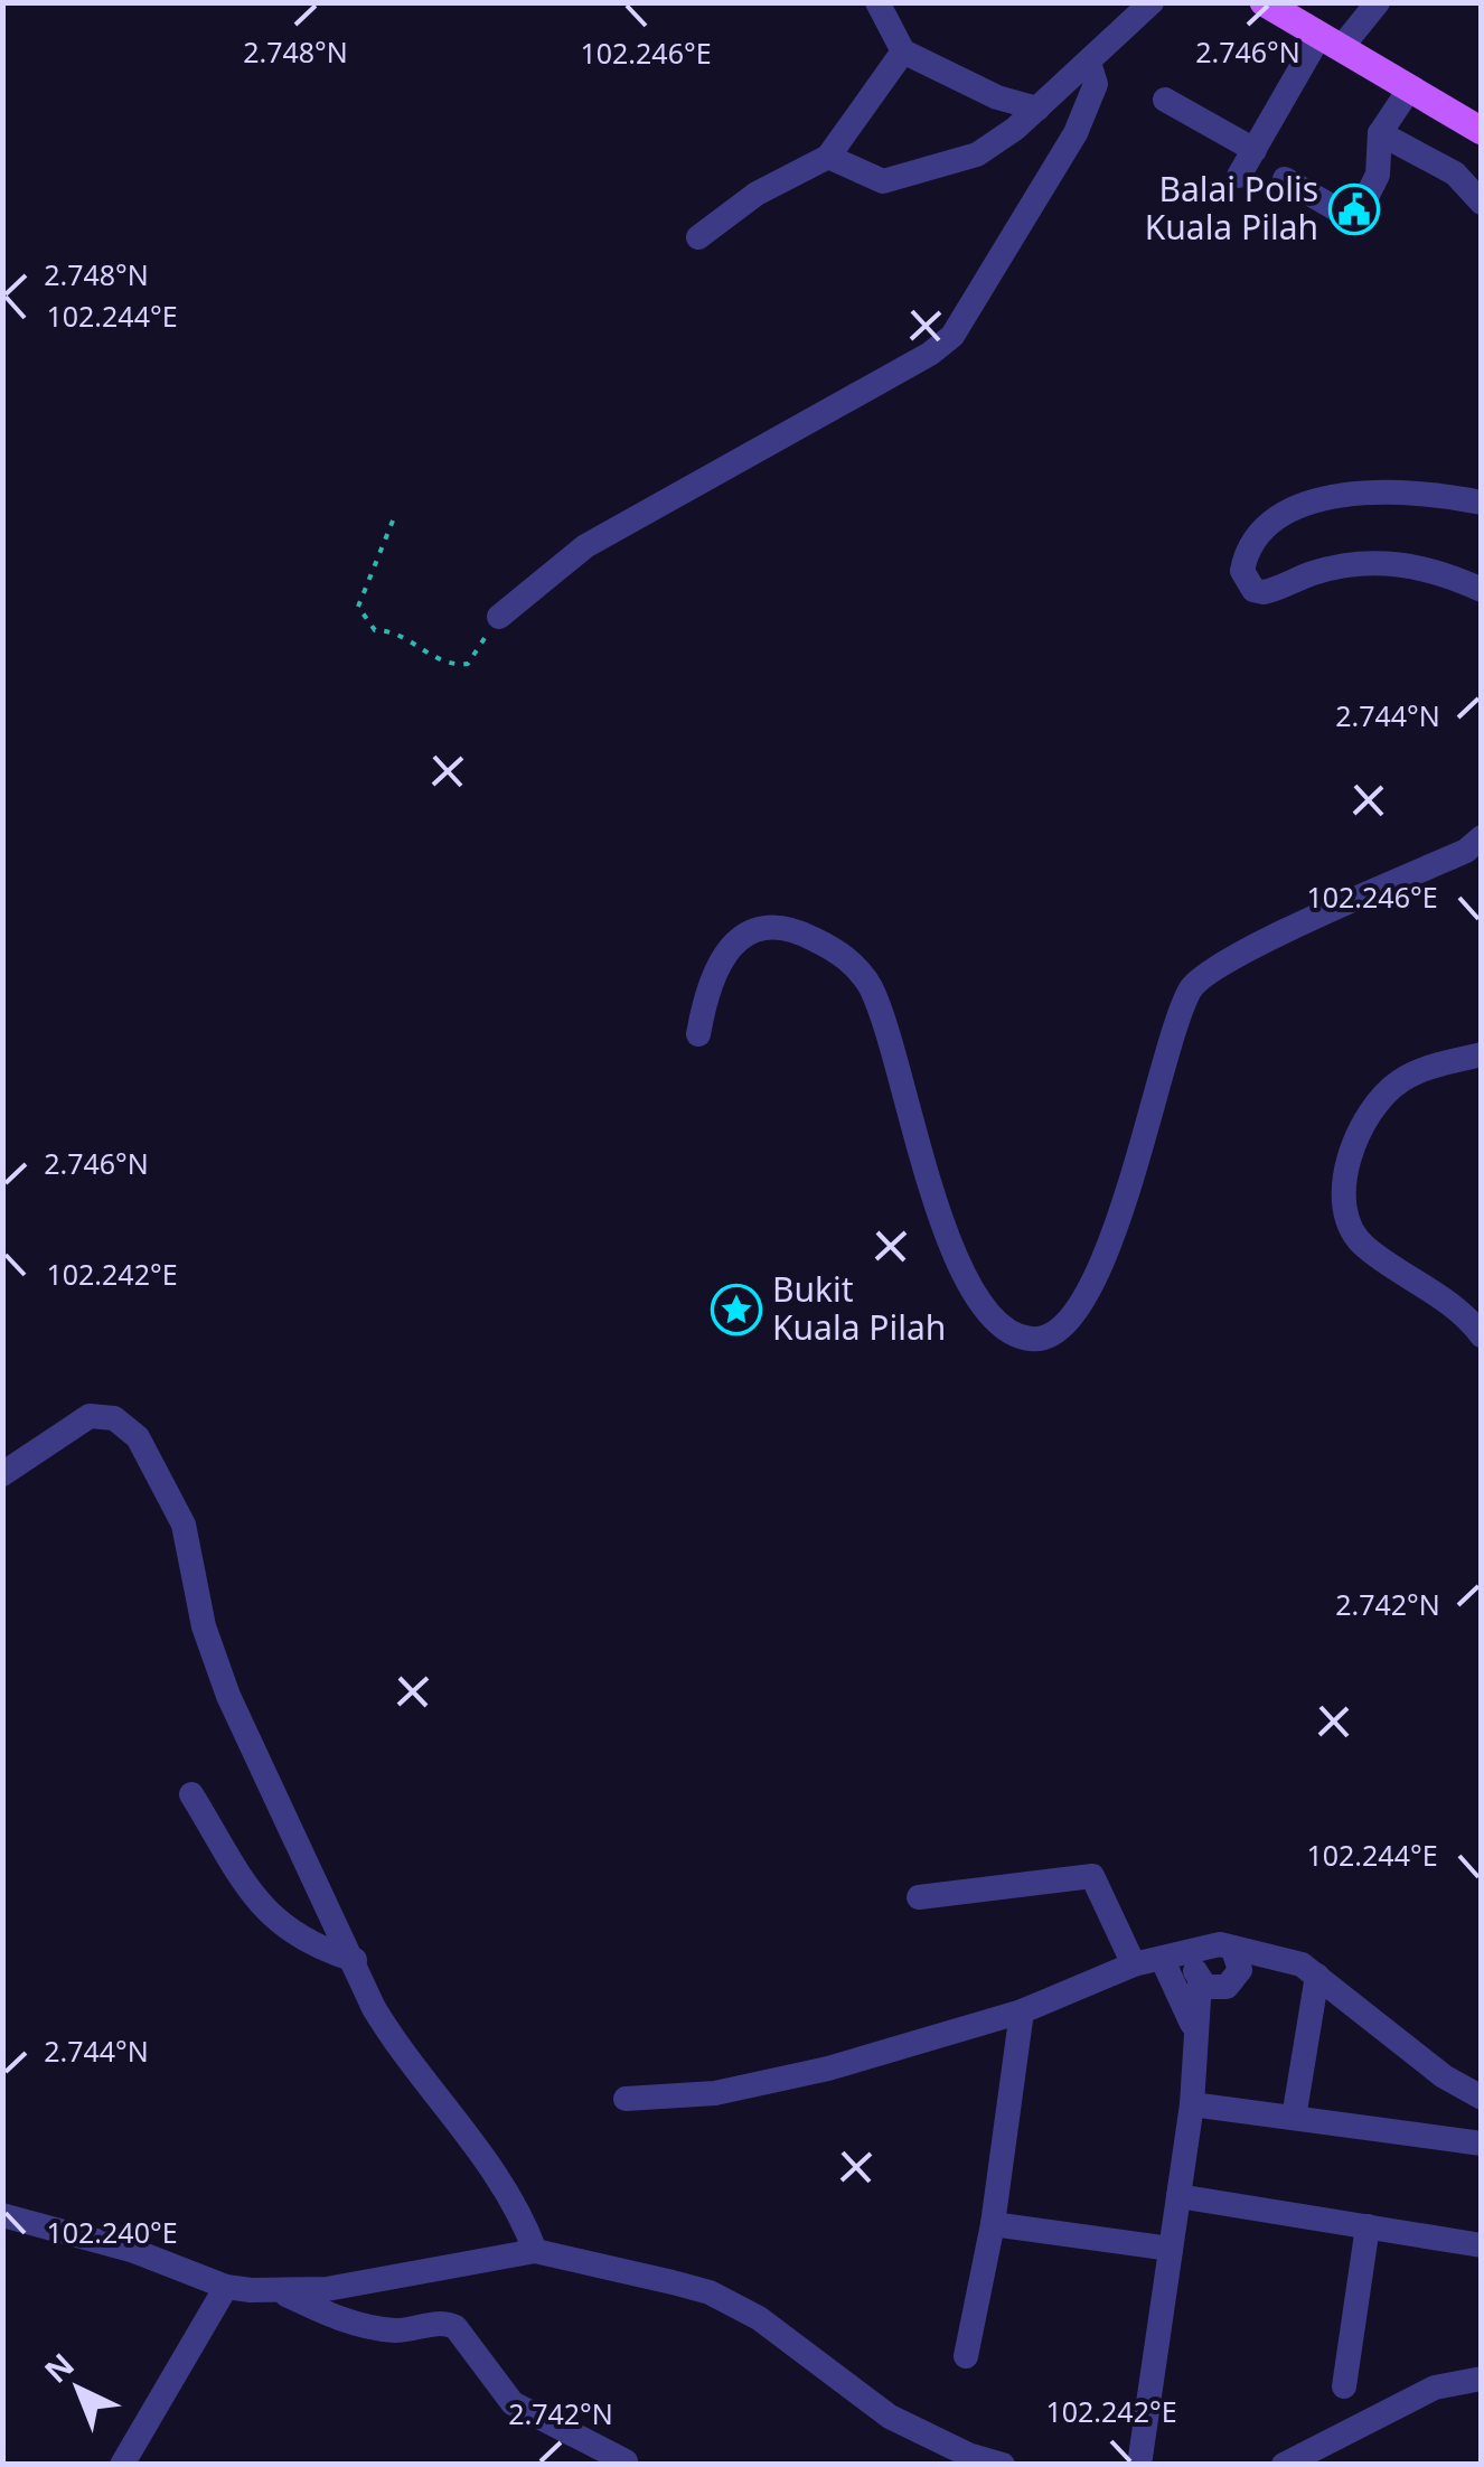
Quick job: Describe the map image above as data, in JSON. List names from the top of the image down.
{
  "places": {
    "public building": ["Balai Polis Kuala Pilah"],
    "place": ["Bukit Kuala Pilah"]
  },
  "north": "top left",
  "coordinates": [
    "2.748°N",
    "2.746°N",
    "102.246°E",
    "102.244°E",
    "2.744°N",
    "102.242°E",
    "2.742°N",
    "102.240°E"
  ]
}
